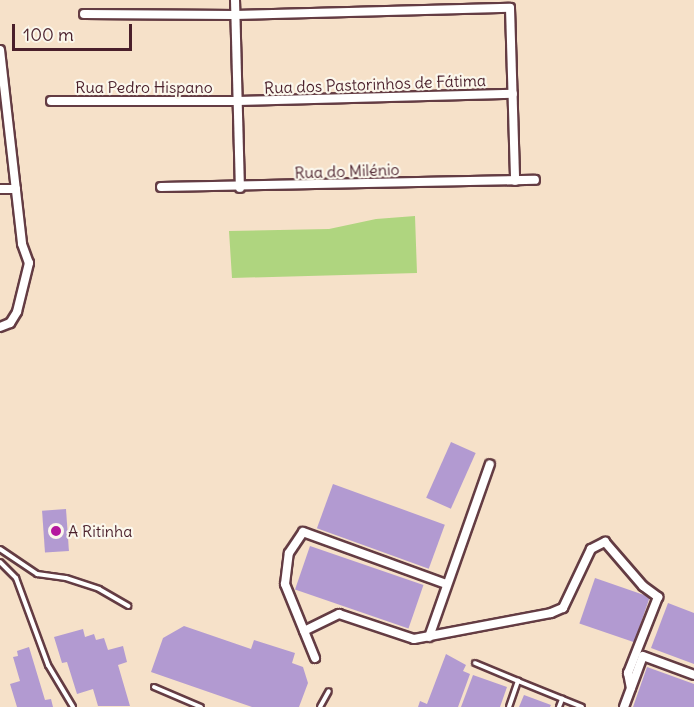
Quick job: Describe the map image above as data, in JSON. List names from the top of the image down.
{
  "streets": {
    "street": ["Rua dos Pastorinhos de Fátima", "Rua Pedro Hispano", "Rua do Milénio"]
  },
  "crossings": [
    ["Rua dos Pastorinhos de Fátima", "Rua Pedro Hispano"]
  ],
  "places": ["A Ritinha"],
  "scale_bar": "100 m"
}
